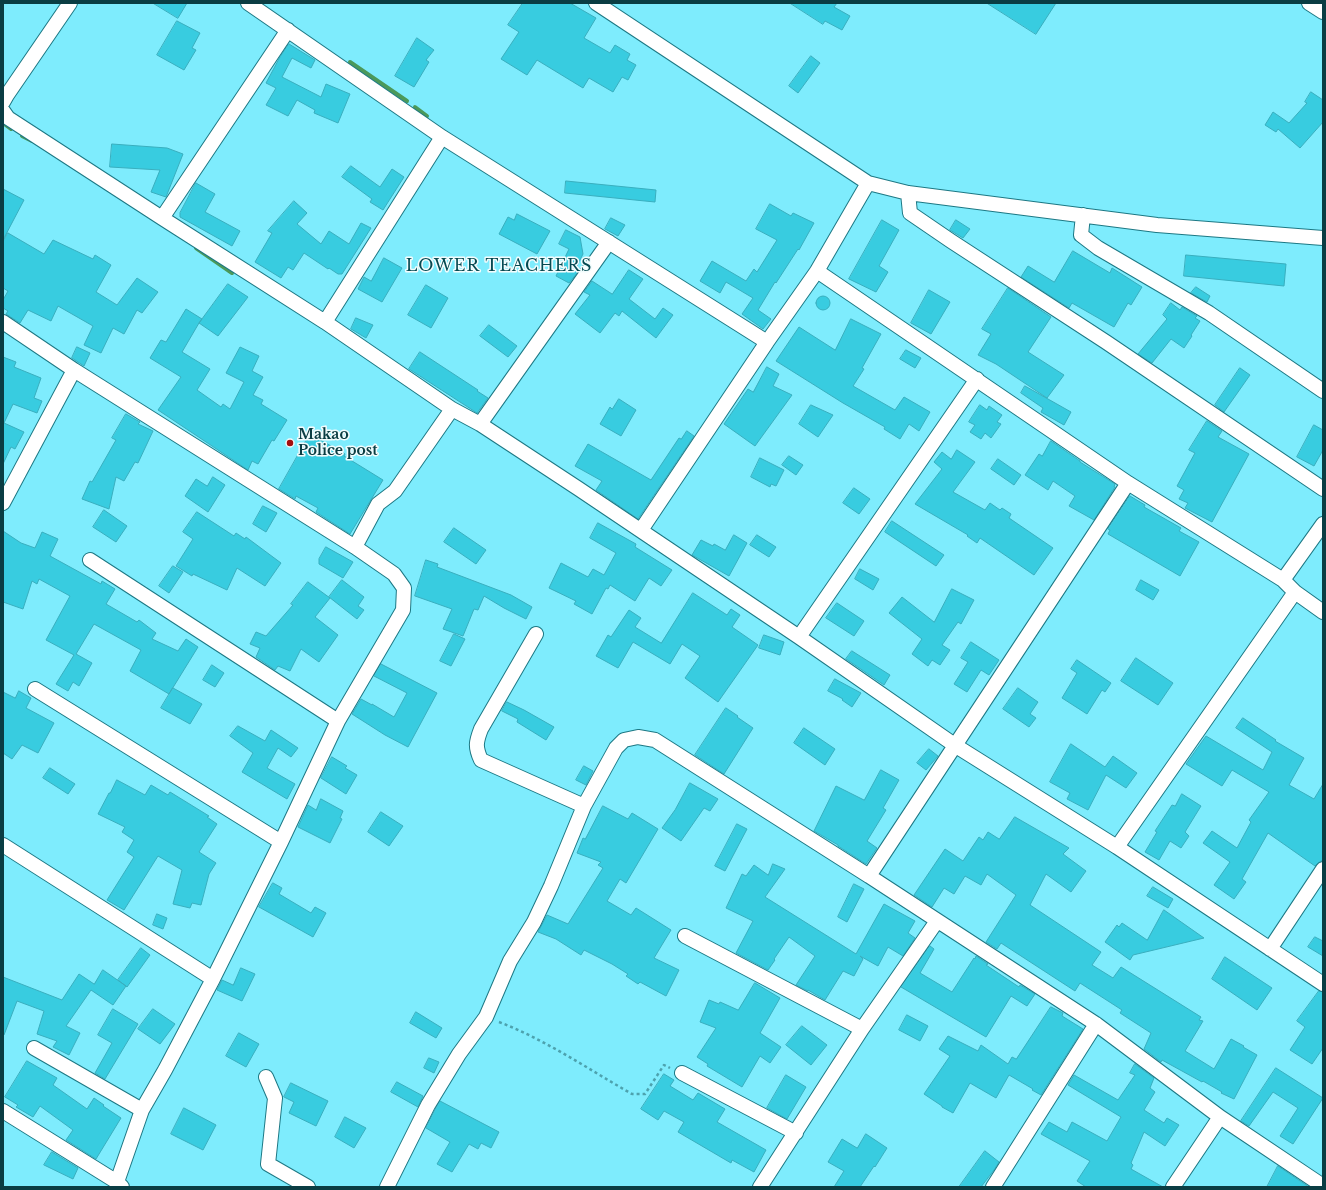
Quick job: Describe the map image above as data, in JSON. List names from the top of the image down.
{
  "districts": ["LOWER TEACHERS"],
  "places": ["Makao Police post"]
}
